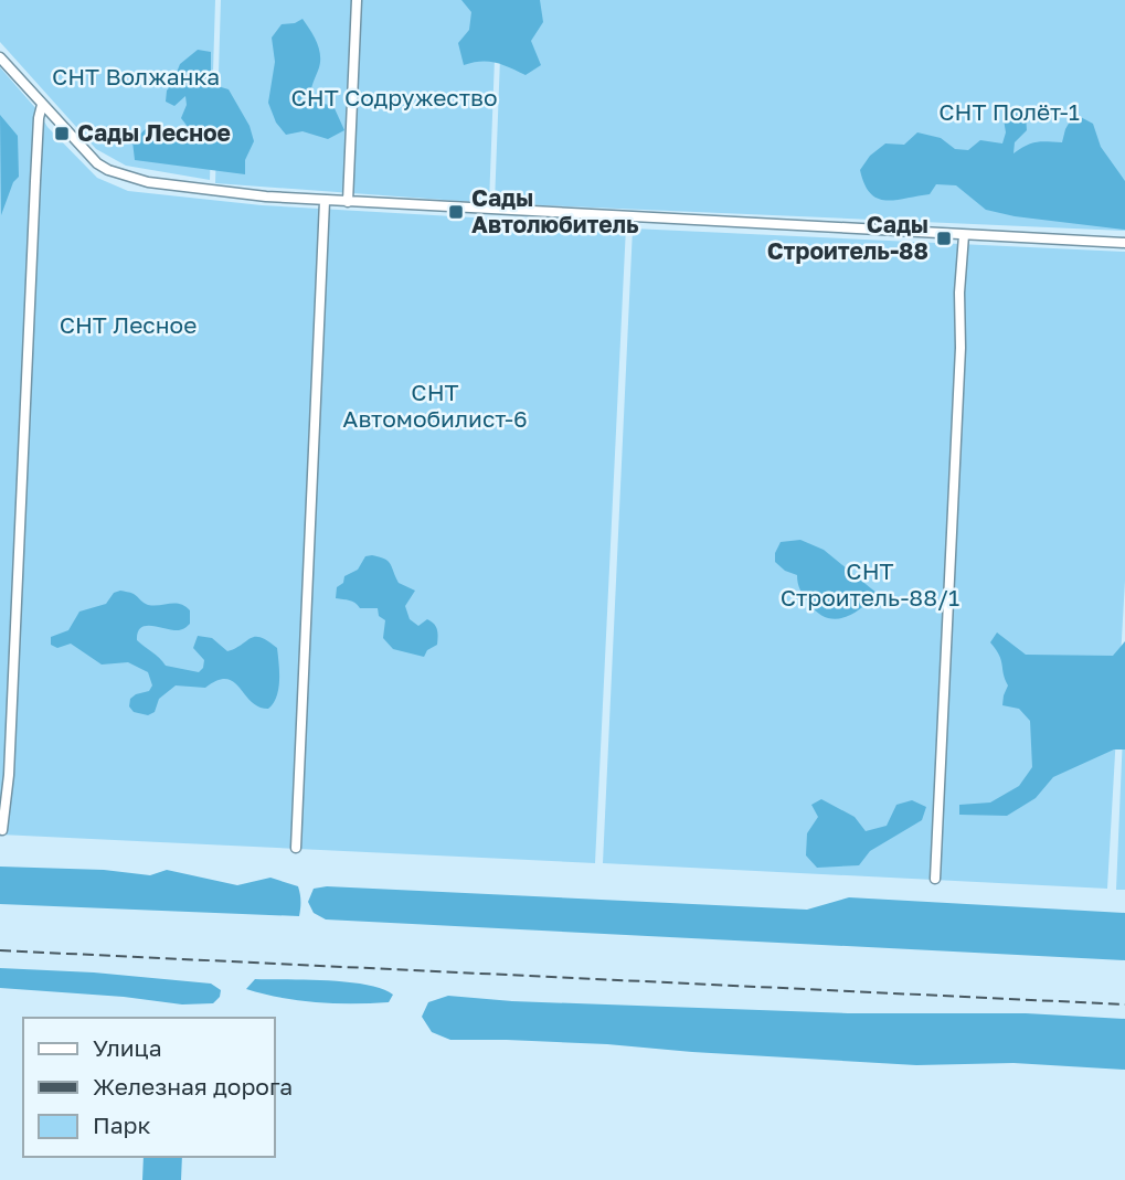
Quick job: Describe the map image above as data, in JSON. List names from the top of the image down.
{
  "parks": [
    "СНТ Волжанка",
    "СНТ Содружество",
    "СНТ Полёт-1",
    "СНТ Лесное",
    "СНТ Автомобилист-6",
    "СНТ Строитель-88/1"
  ],
  "places": {
    "transit": ["Сады Лесное", "Сады Автолюбитель", "Сады Строитель-88"]
  },
  "legend": ["Улица", "Железная дорога", "Парк"]
}
